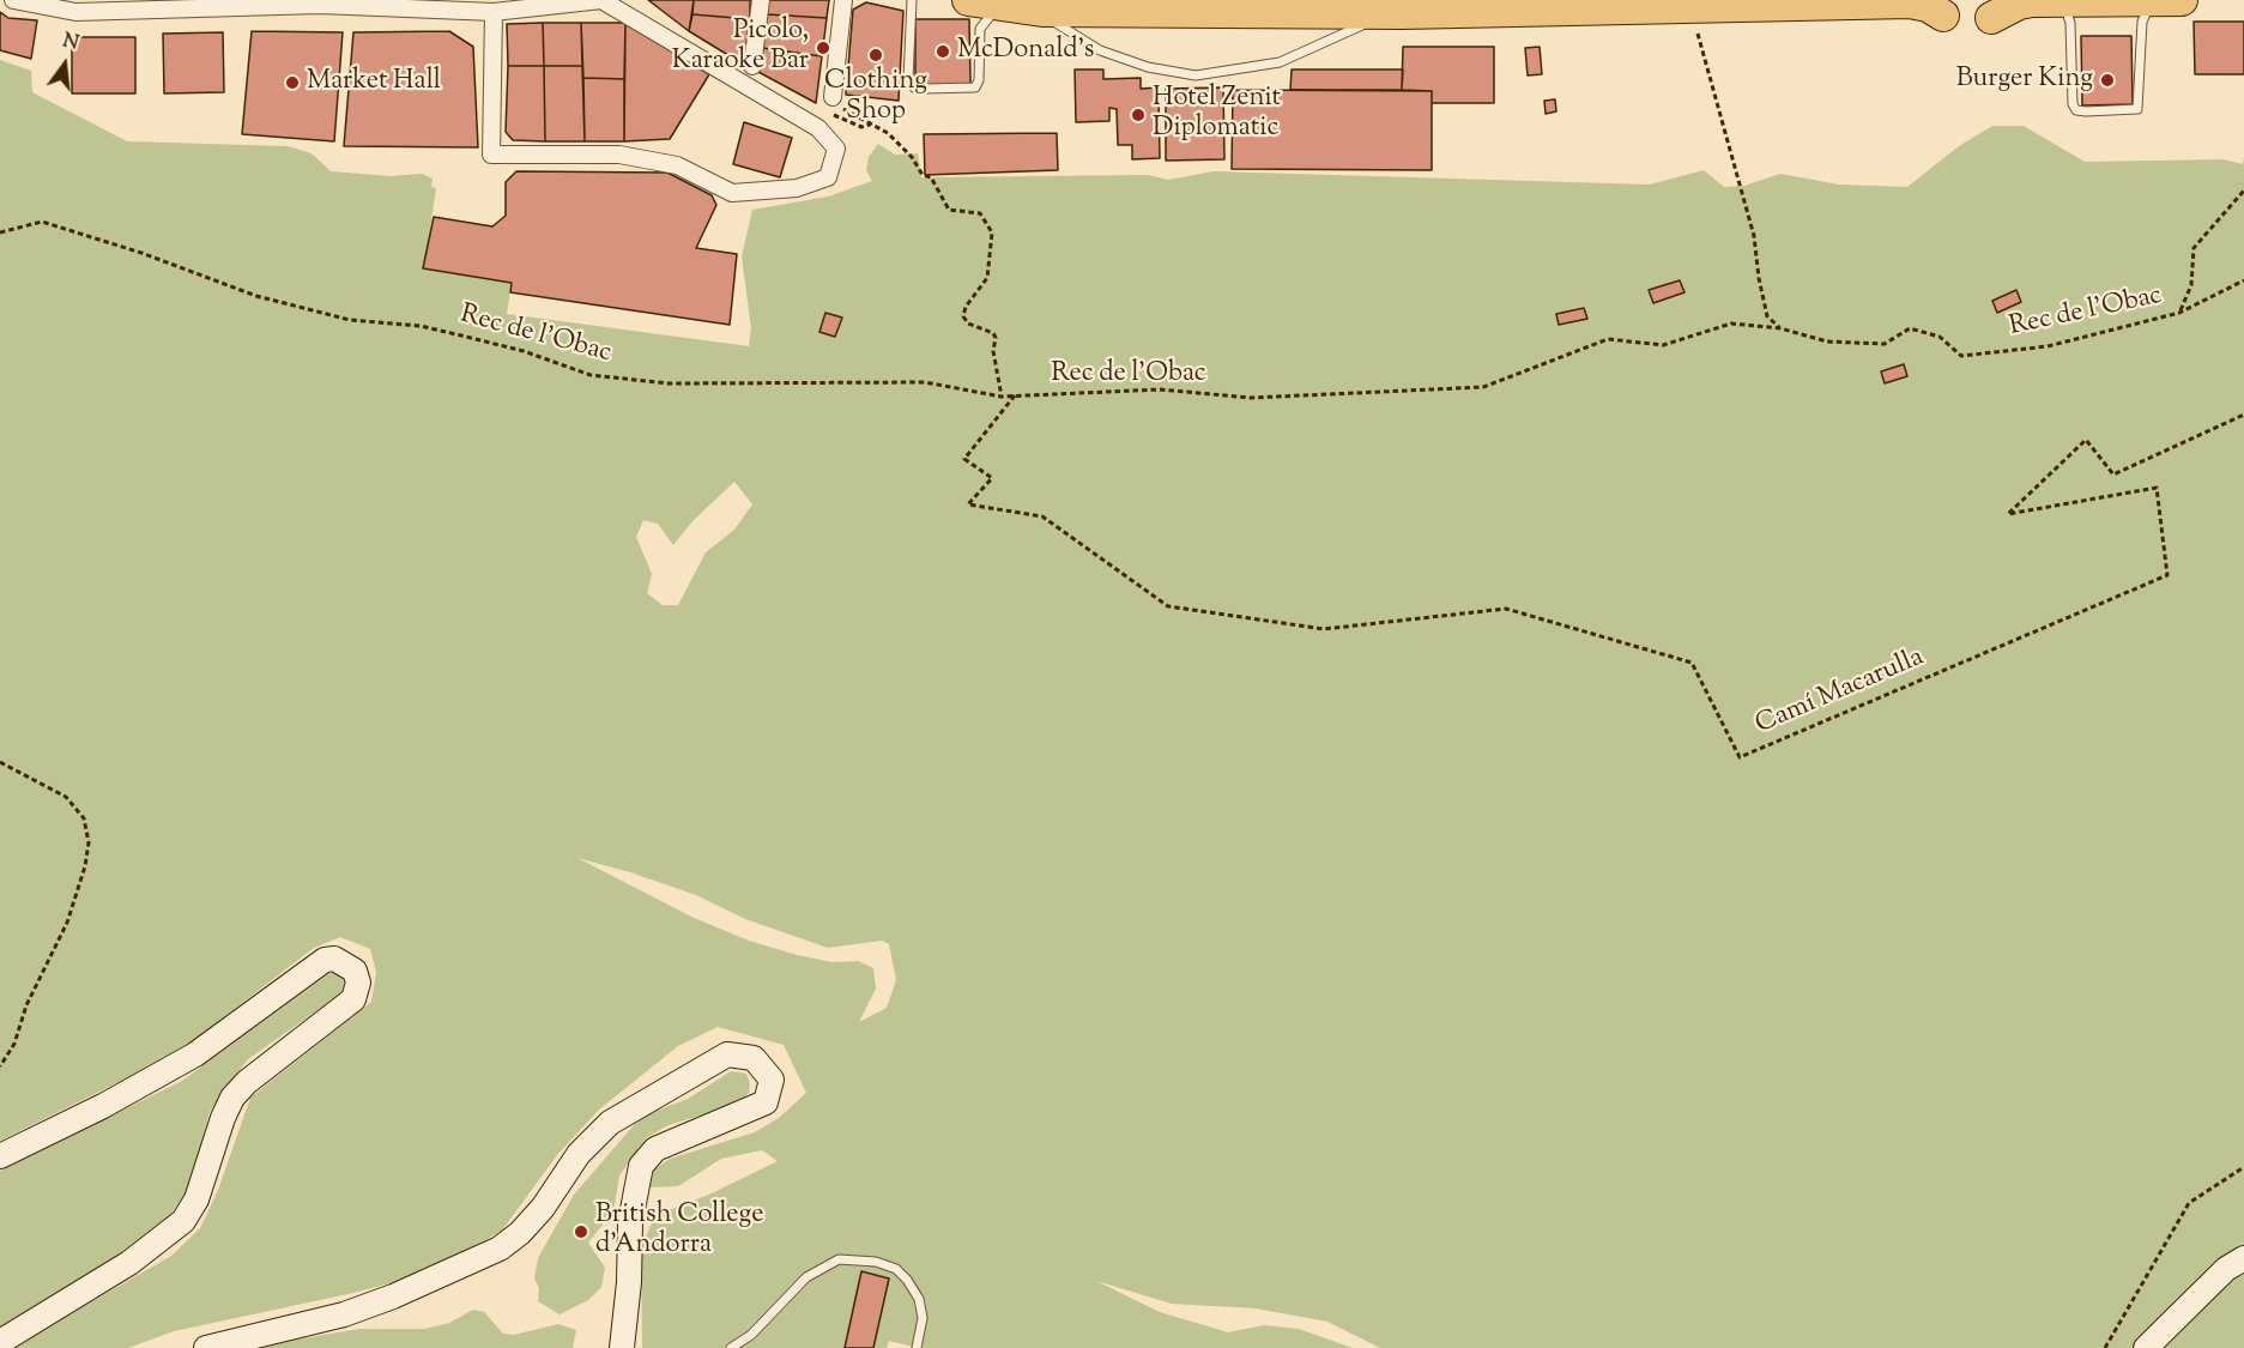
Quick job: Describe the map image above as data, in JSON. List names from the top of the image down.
{
  "streets": {
    "path": ["Rec de l'Obac", "Camí Macarulla"]
  },
  "crossings": [
    ["Rec de l'Obac", "Camí Macarulla"]
  ],
  "places": [
    "Picolo, Karaoke Bar",
    "McDonald's",
    "Clothing Shop",
    "Burger King",
    "Market Hall",
    "Hotel Zenit Diplomatic",
    "British College d'Andorra"
  ],
  "north": "top"
}
